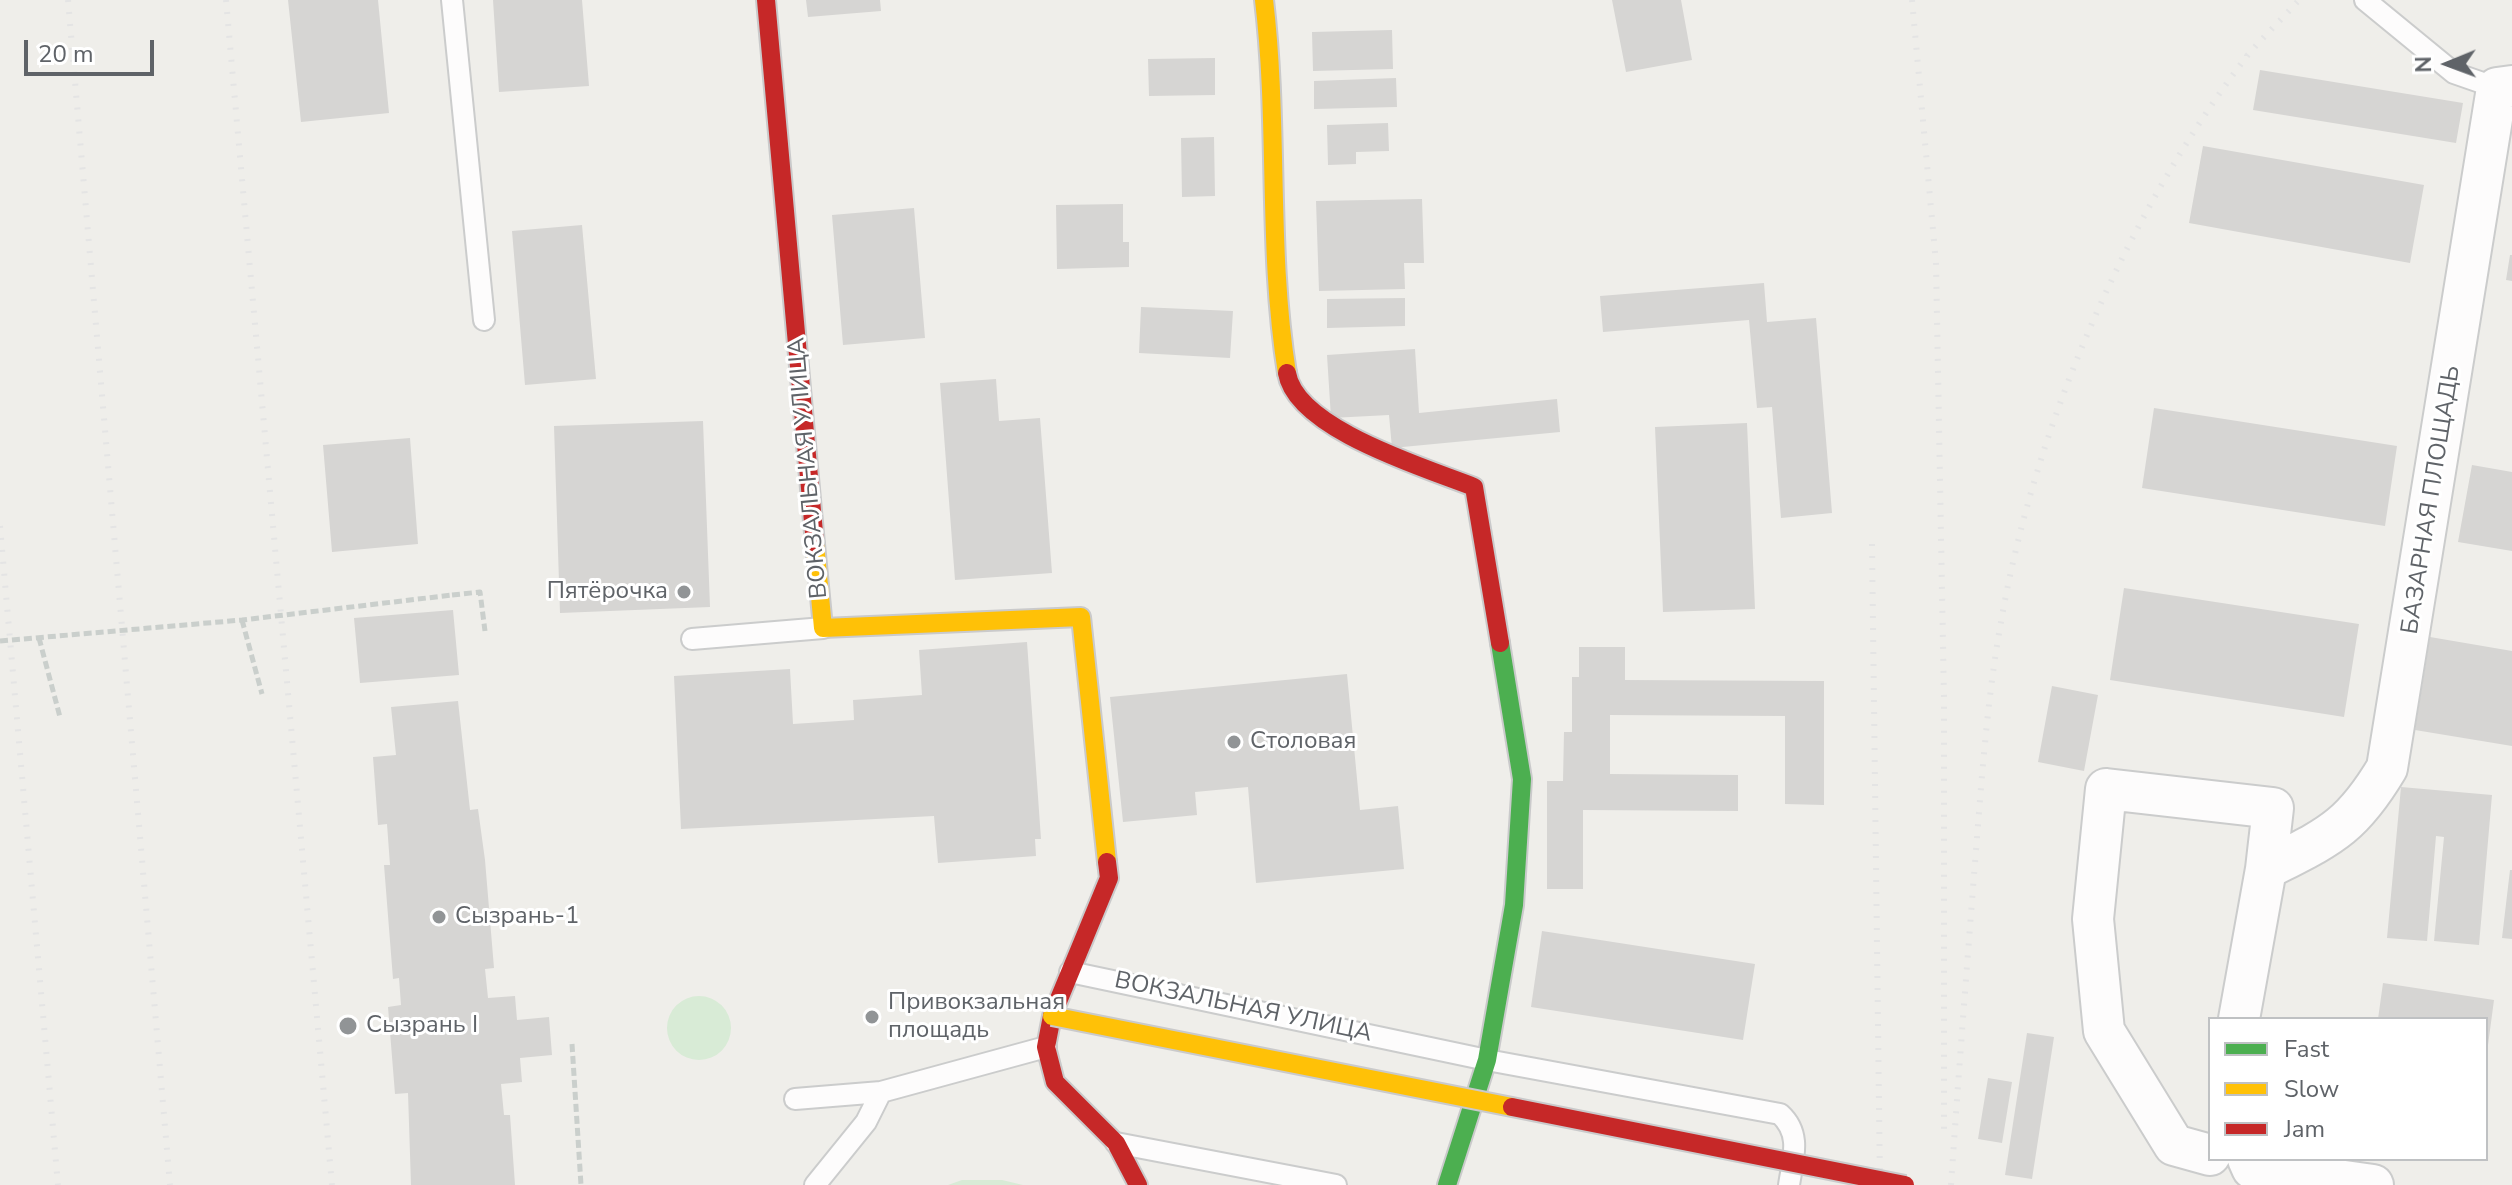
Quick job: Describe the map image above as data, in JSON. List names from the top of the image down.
{
  "streets": {
    "street": ["ВОКЗАЛЬНАЯ УЛИЦА", "БАЗАРНАЯ ПЛОЩАДЬ"]
  },
  "places": [
    "Пятёрочка",
    "Столовая",
    "Сызрань-1",
    "Привокзальная площадь",
    "Сызрань I"
  ],
  "legend": ["Fast", "Slow", "Jam"],
  "scale_bar": "20 m",
  "north": "left"
}
